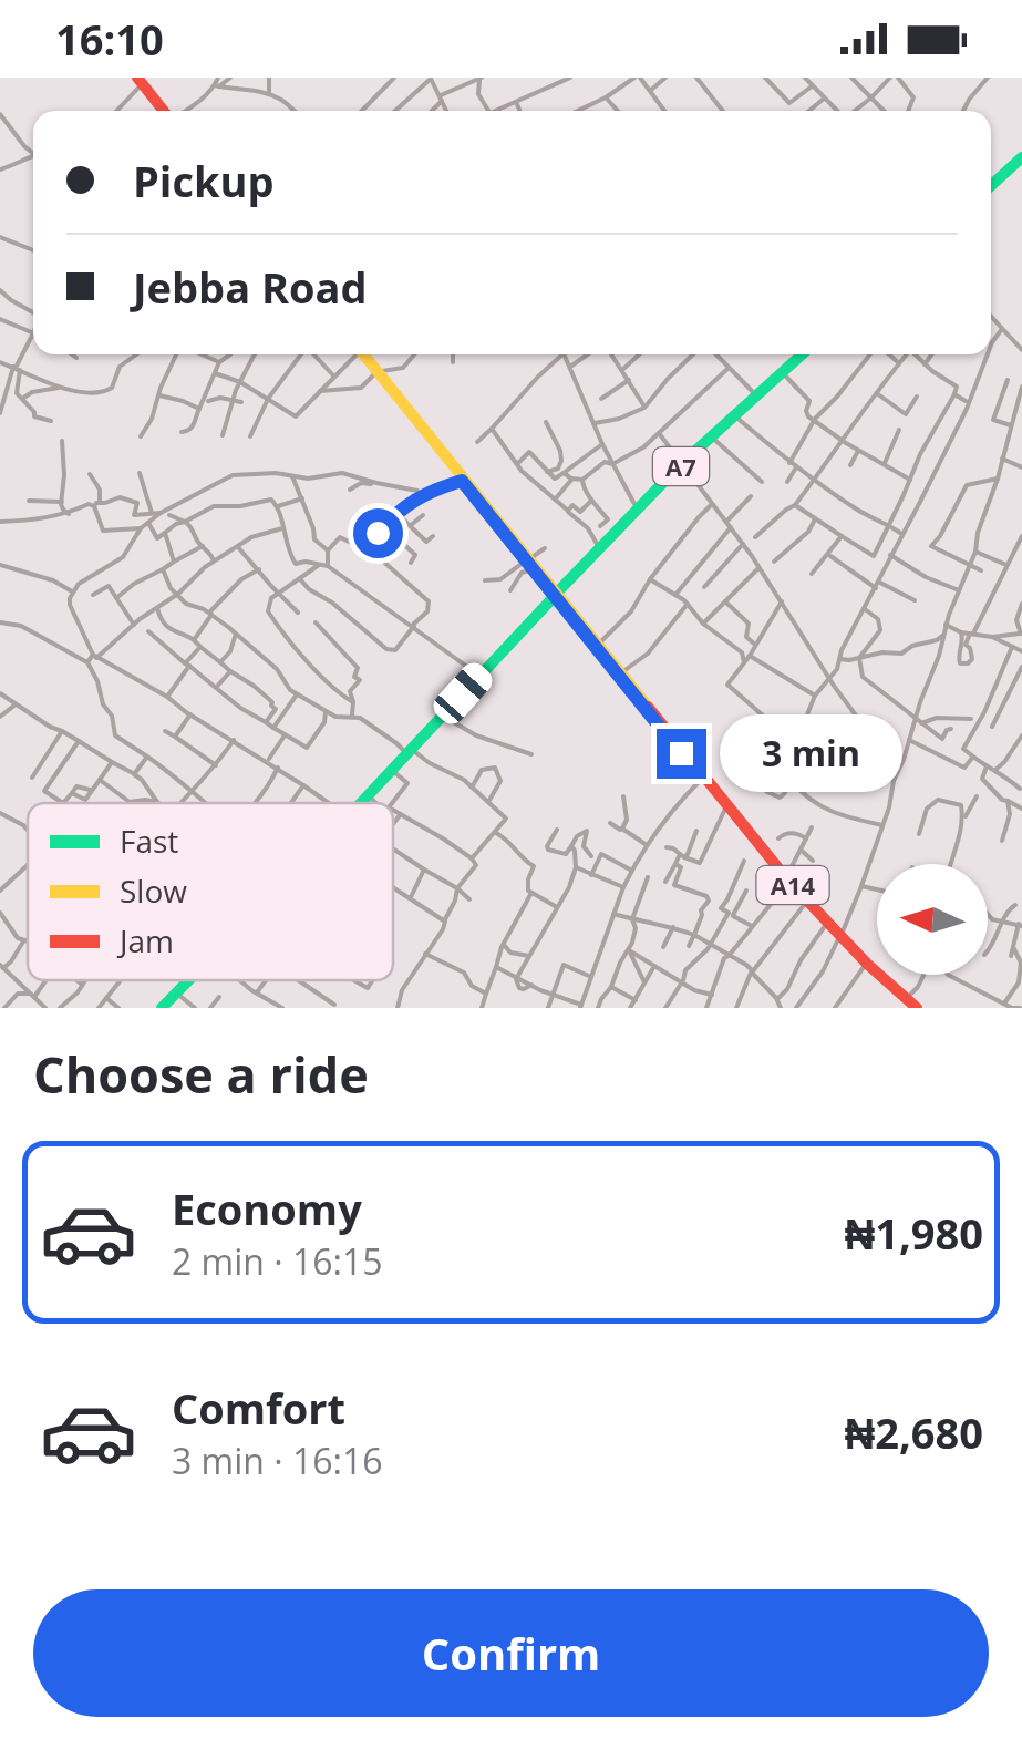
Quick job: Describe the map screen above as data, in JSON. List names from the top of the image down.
{
  "streets": {
    "highway": ["A7", "A14"]
  },
  "crossings": [
    ["A7", "A14"]
  ],
  "legend": ["Fast", "Slow", "Jam"],
  "north": "left",
  "page": {
    "status": "16:10",
    "banner": ["Pickup", "Jebba Road"],
    "bubble": "3 min",
    "heading": "Choose a ride",
    "list": [
      {
        "name": "Economy",
        "note": "2 min · 16:15",
        "value": "₦1,980"
      },
      {
        "name": "Comfort",
        "note": "3 min · 16:16",
        "value": "₦2,680"
      }
    ],
    "buttons": "Confirm"
  }
}
